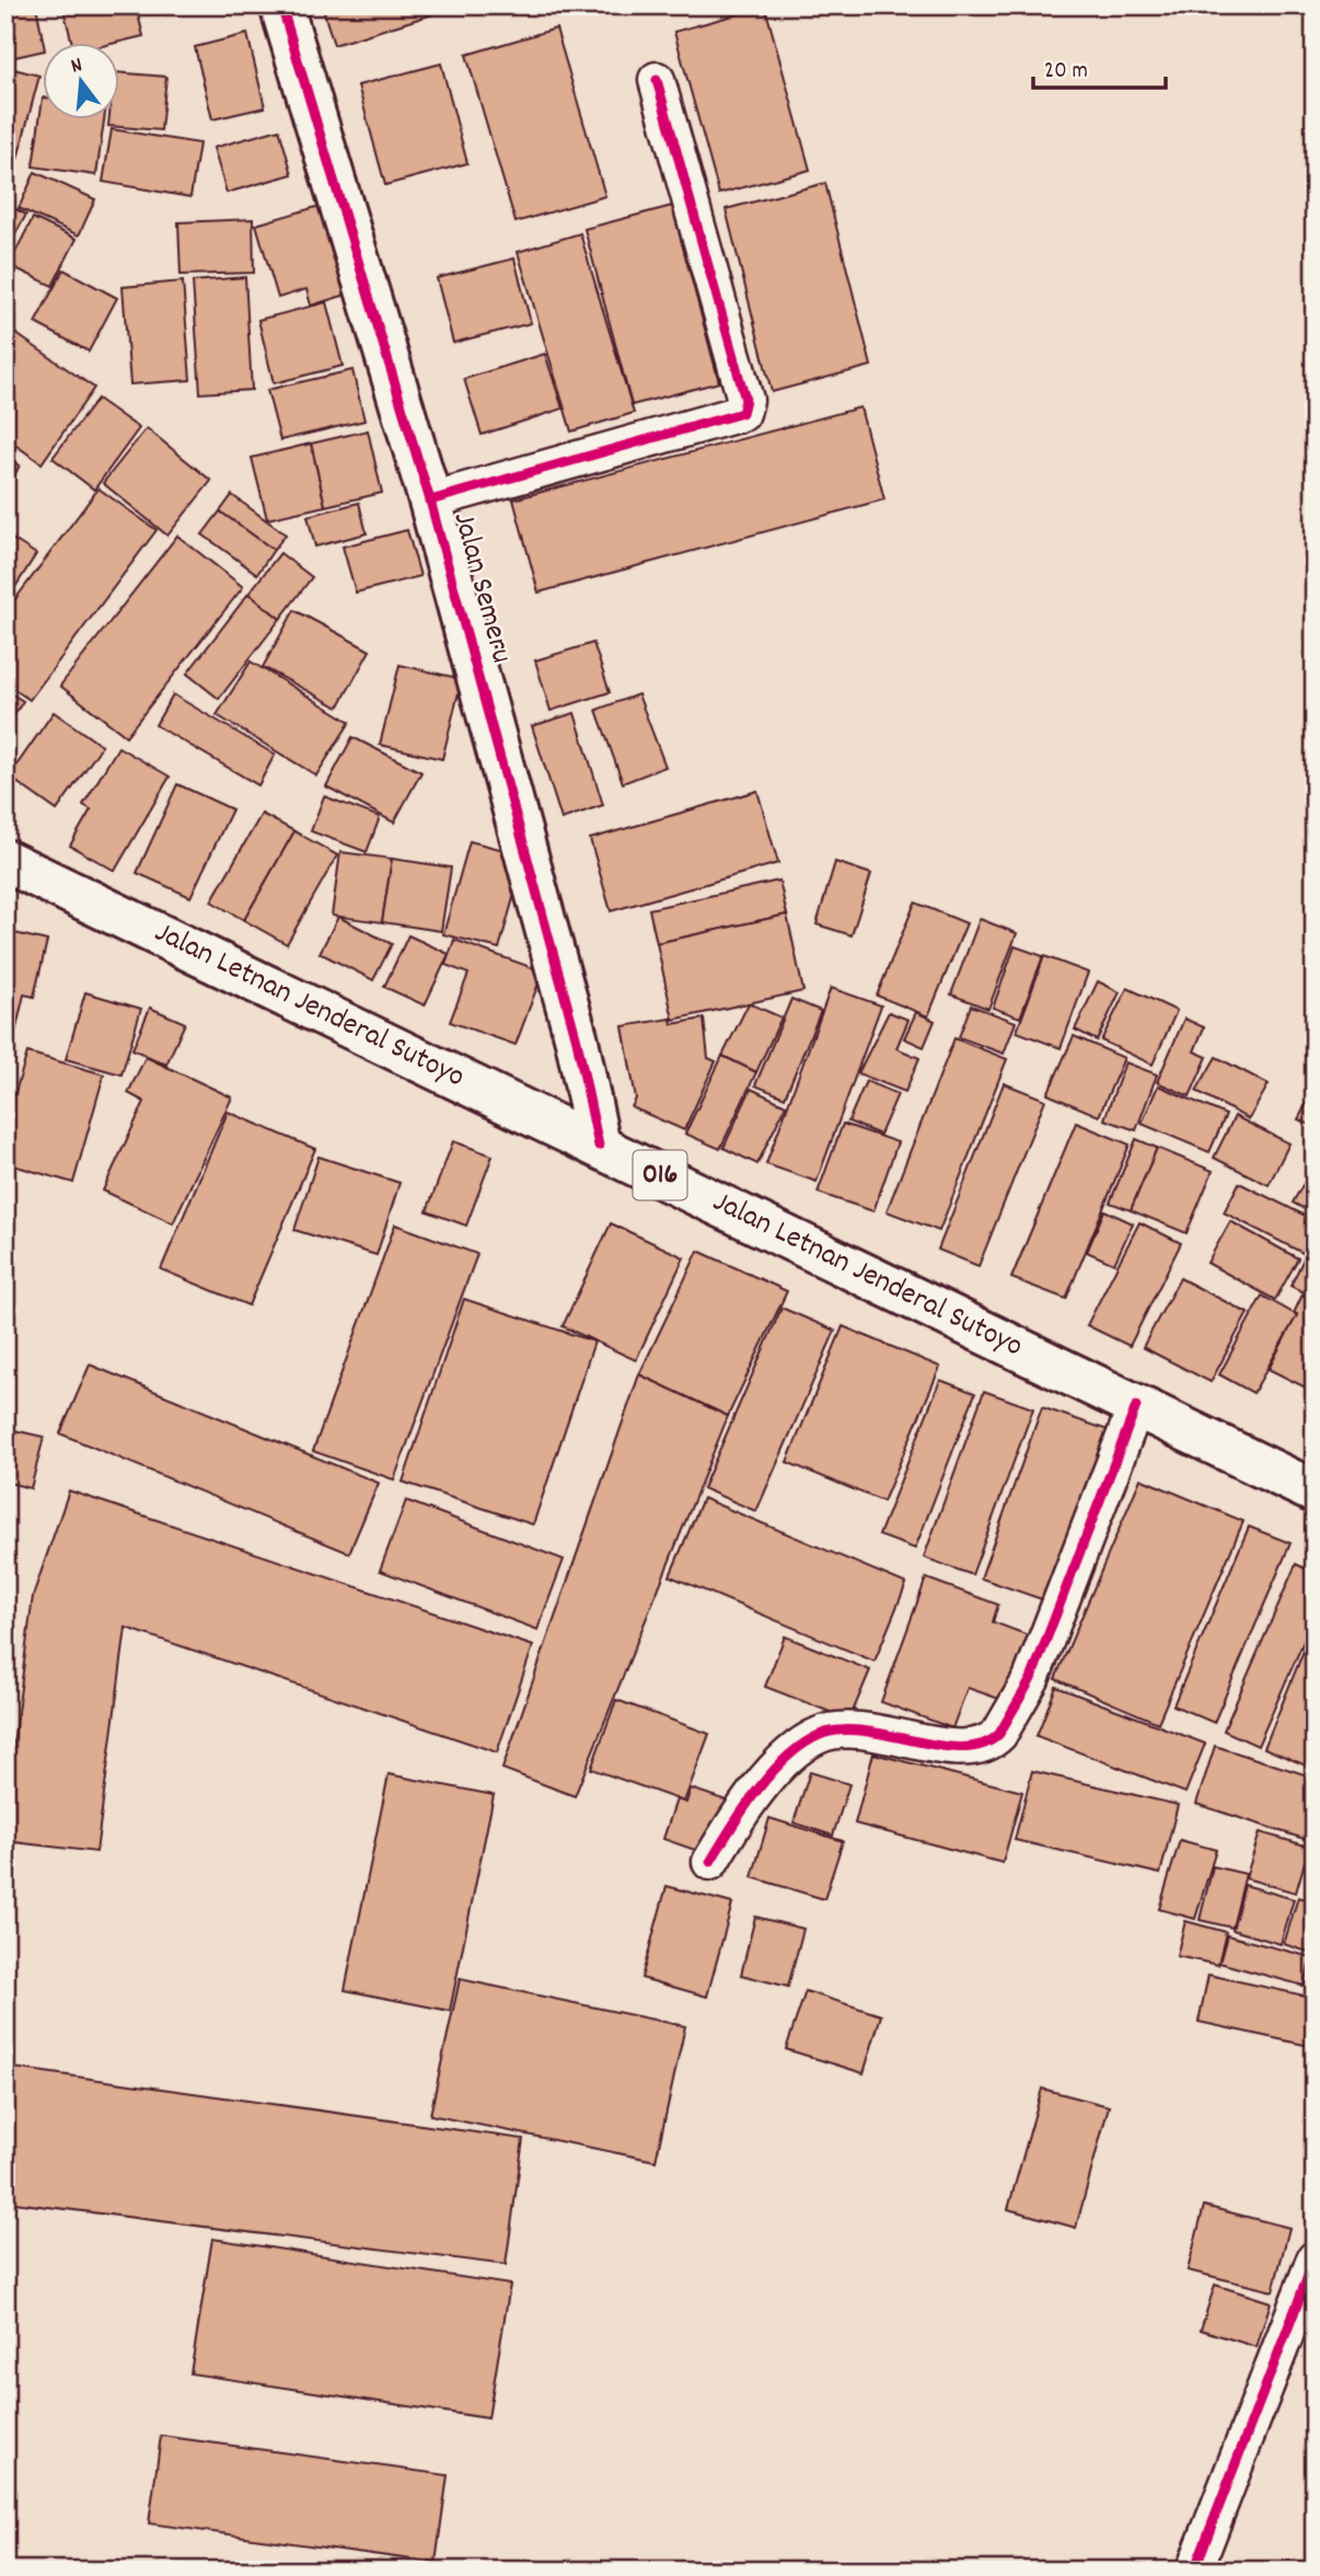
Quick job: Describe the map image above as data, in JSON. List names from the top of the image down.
{
  "streets": {
    "main road": ["Jalan Semeru", "Jalan Letnan Jenderal Sutoyo", "016"]
  },
  "crossings": [
    ["Jalan Semeru", "Jalan Letnan Jenderal Sutoyo"]
  ],
  "scale_bar": "20 m",
  "north": "top"
}
